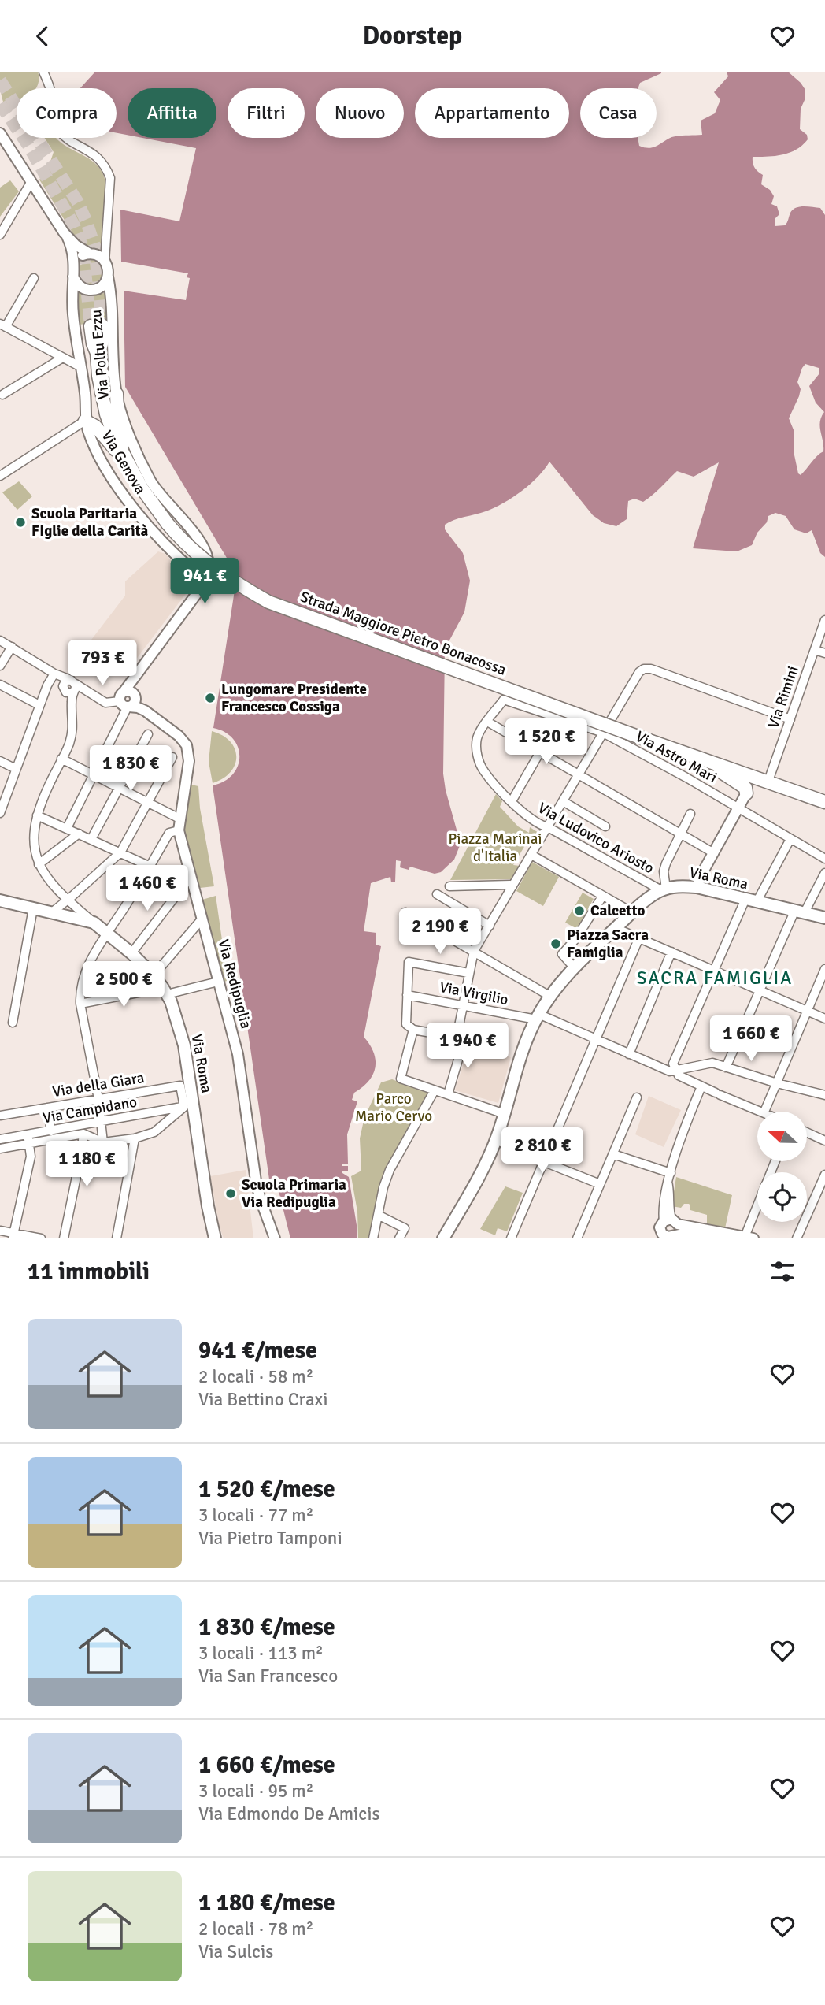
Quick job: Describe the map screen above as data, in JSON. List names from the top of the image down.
{
  "streets": {
    "main road": ["Strada Maggiore Pietro Bonacossa", "Via Roma"],
    "street": [
      "Via Poltu Ezzu",
      "Via Genova",
      "Via Rimini",
      "Via Astro Mari",
      "Via Ludovico Ariosto",
      "Via Redipuglia",
      "Via Virgilio",
      "Via della Giara",
      "Via Campidano"
    ]
  },
  "crossings": [
    ["Via Poltu Ezzu", "Via Genova"],
    ["Strada Maggiore Pietro Bonacossa", "Via Rimini"],
    ["Via Astro Mari", "Via Ludovico Ariosto"],
    ["Via Ludovico Ariosto", "Via Roma"],
    ["Via Roma", "Via della Giara"],
    ["Via Roma", "Via Campidano"],
    ["Via della Giara", "Via Campidano"]
  ],
  "districts": ["SACRA FAMIGLIA"],
  "parks": ["Piazza Marinai d'Italia", "Parco Mario Cervo"],
  "places": [
    "Scuola Paritaria FIglie della Carità",
    "Lungomare Presidente Francesco Cossiga",
    "Calcetto",
    "Piazza Sacra Famiglia",
    "Scuola Primaria Via Redipuglia"
  ],
  "north": "left",
  "page": {
    "header": "Doorstep",
    "chip": [
      "Compra",
      "Affitta",
      "Filtri",
      "Nuovo",
      "Appartamento",
      "Casa"
    ],
    "price": [
      "941 €",
      "793 €",
      "1 520 €",
      "1 830 €",
      "1 460 €",
      "2 190 €",
      "2 500 €",
      "1 660 €",
      "1 940 €",
      "2 810 €",
      "1 180 €"
    ],
    "heading": "11 immobili",
    "list": [
      {
        "name": "941 €/mese",
        "note": "2 locali · 58 m² · Via Bettino Craxi"
      },
      {
        "name": "1 520 €/mese",
        "note": "3 locali · 77 m² · Via Pietro Tamponi"
      },
      {
        "name": "1 830 €/mese",
        "note": "3 locali · 113 m² · Via San Francesco"
      },
      {
        "name": "1 660 €/mese",
        "note": "3 locali · 95 m² · Via Edmondo De Amicis"
      },
      {
        "name": "1 180 €/mese",
        "note": "2 locali · 78 m² · Via Sulcis"
      }
    ]
  }
}
